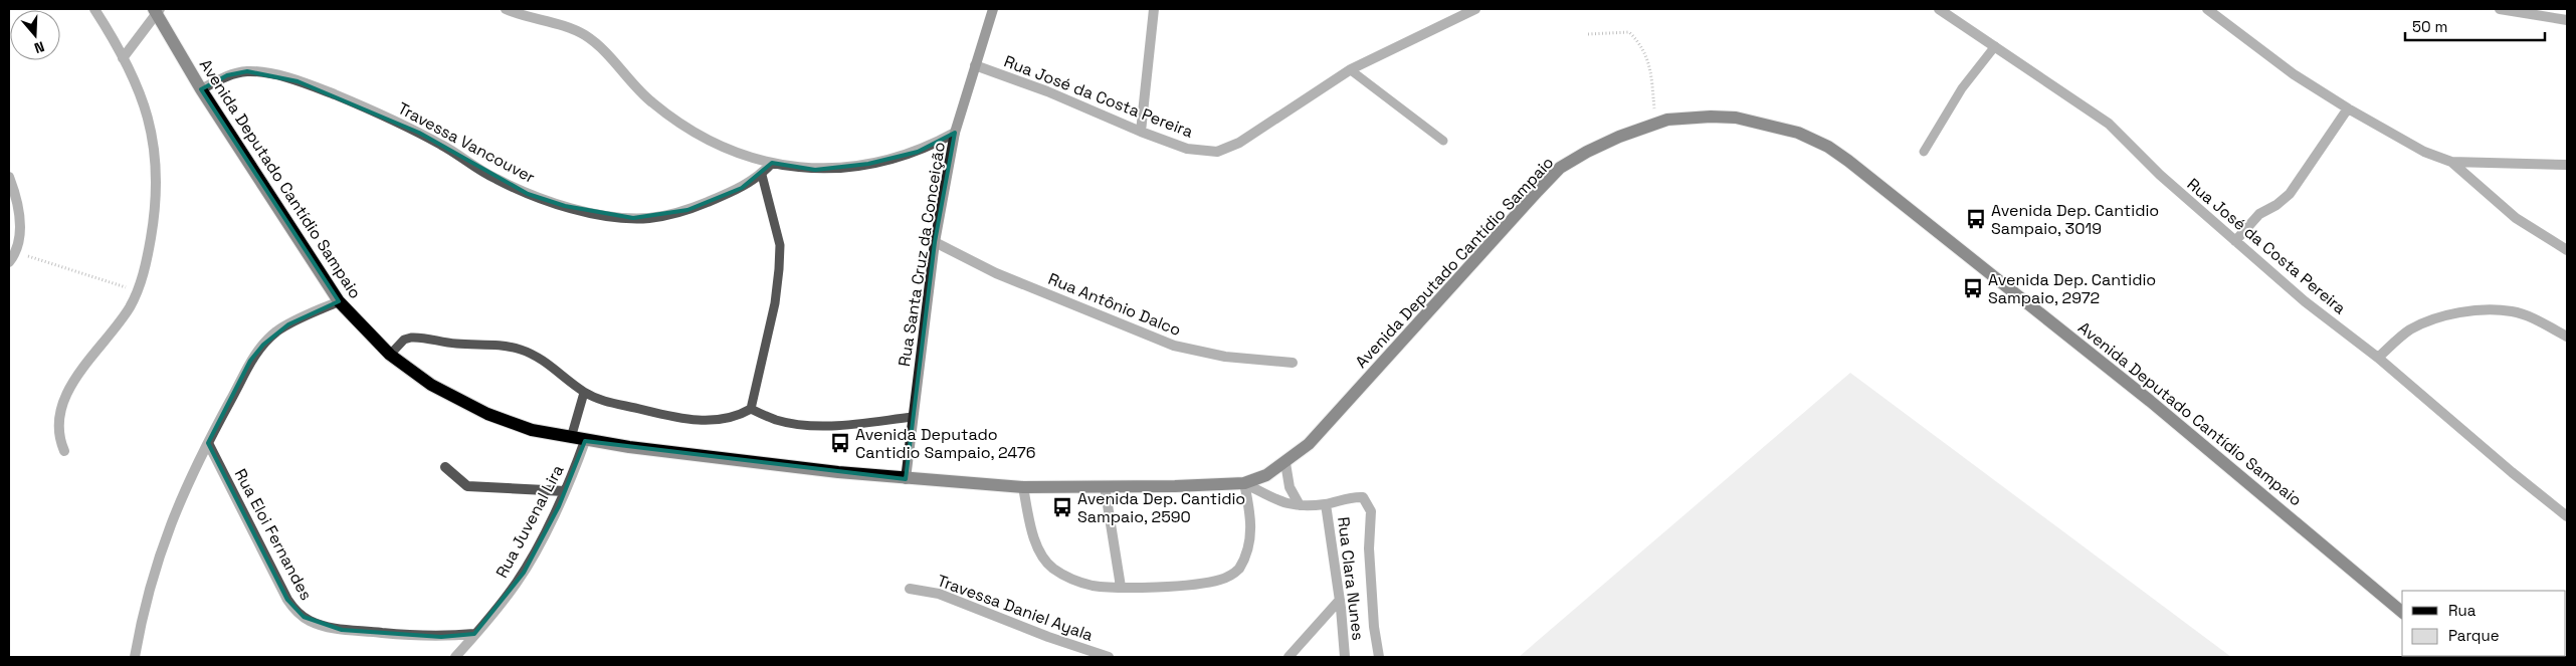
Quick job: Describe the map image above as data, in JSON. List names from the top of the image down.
{
  "streets": {
    "main road": ["Avenida Deputado Cantídio Sampaio"],
    "street": [
      "Rua José da Costa Pereira",
      "Travessa Vancouver",
      "Rua Santa Cruz da Conceição",
      "Rua Antônio Dalco",
      "Rua Juvenal Lira",
      "Rua Eloi Fernandes",
      "Rua Clara Nunes",
      "Travessa Daniel Ayala"
    ]
  },
  "crossings": [
    ["Rua José da Costa Pereira", "Rua Santa Cruz da Conceição"],
    ["Travessa Vancouver", "Avenida Deputado Cantídio Sampaio"],
    ["Avenida Deputado Cantídio Sampaio", "Rua Santa Cruz da Conceição"],
    ["Avenida Deputado Cantídio Sampaio", "Rua Juvenal Lira"],
    ["Avenida Deputado Cantídio Sampaio", "Rua Clara Nunes"],
    ["Rua Santa Cruz da Conceição", "Rua Antônio Dalco"],
    ["Rua Juvenal Lira", "Rua Eloi Fernandes"]
  ],
  "places": {
    "bus stop": [
      "Avenida Dep. Cantidio Sampaio, 3019",
      "Avenida Dep. Cantidio Sampaio, 2972",
      "Avenida Deputado Cantidio Sampaio, 2476",
      "Avenida Dep. Cantidio Sampaio, 2590"
    ]
  },
  "legend": ["Rua", "Parque"],
  "scale_bar": "50 m",
  "north": "bottom"
}
